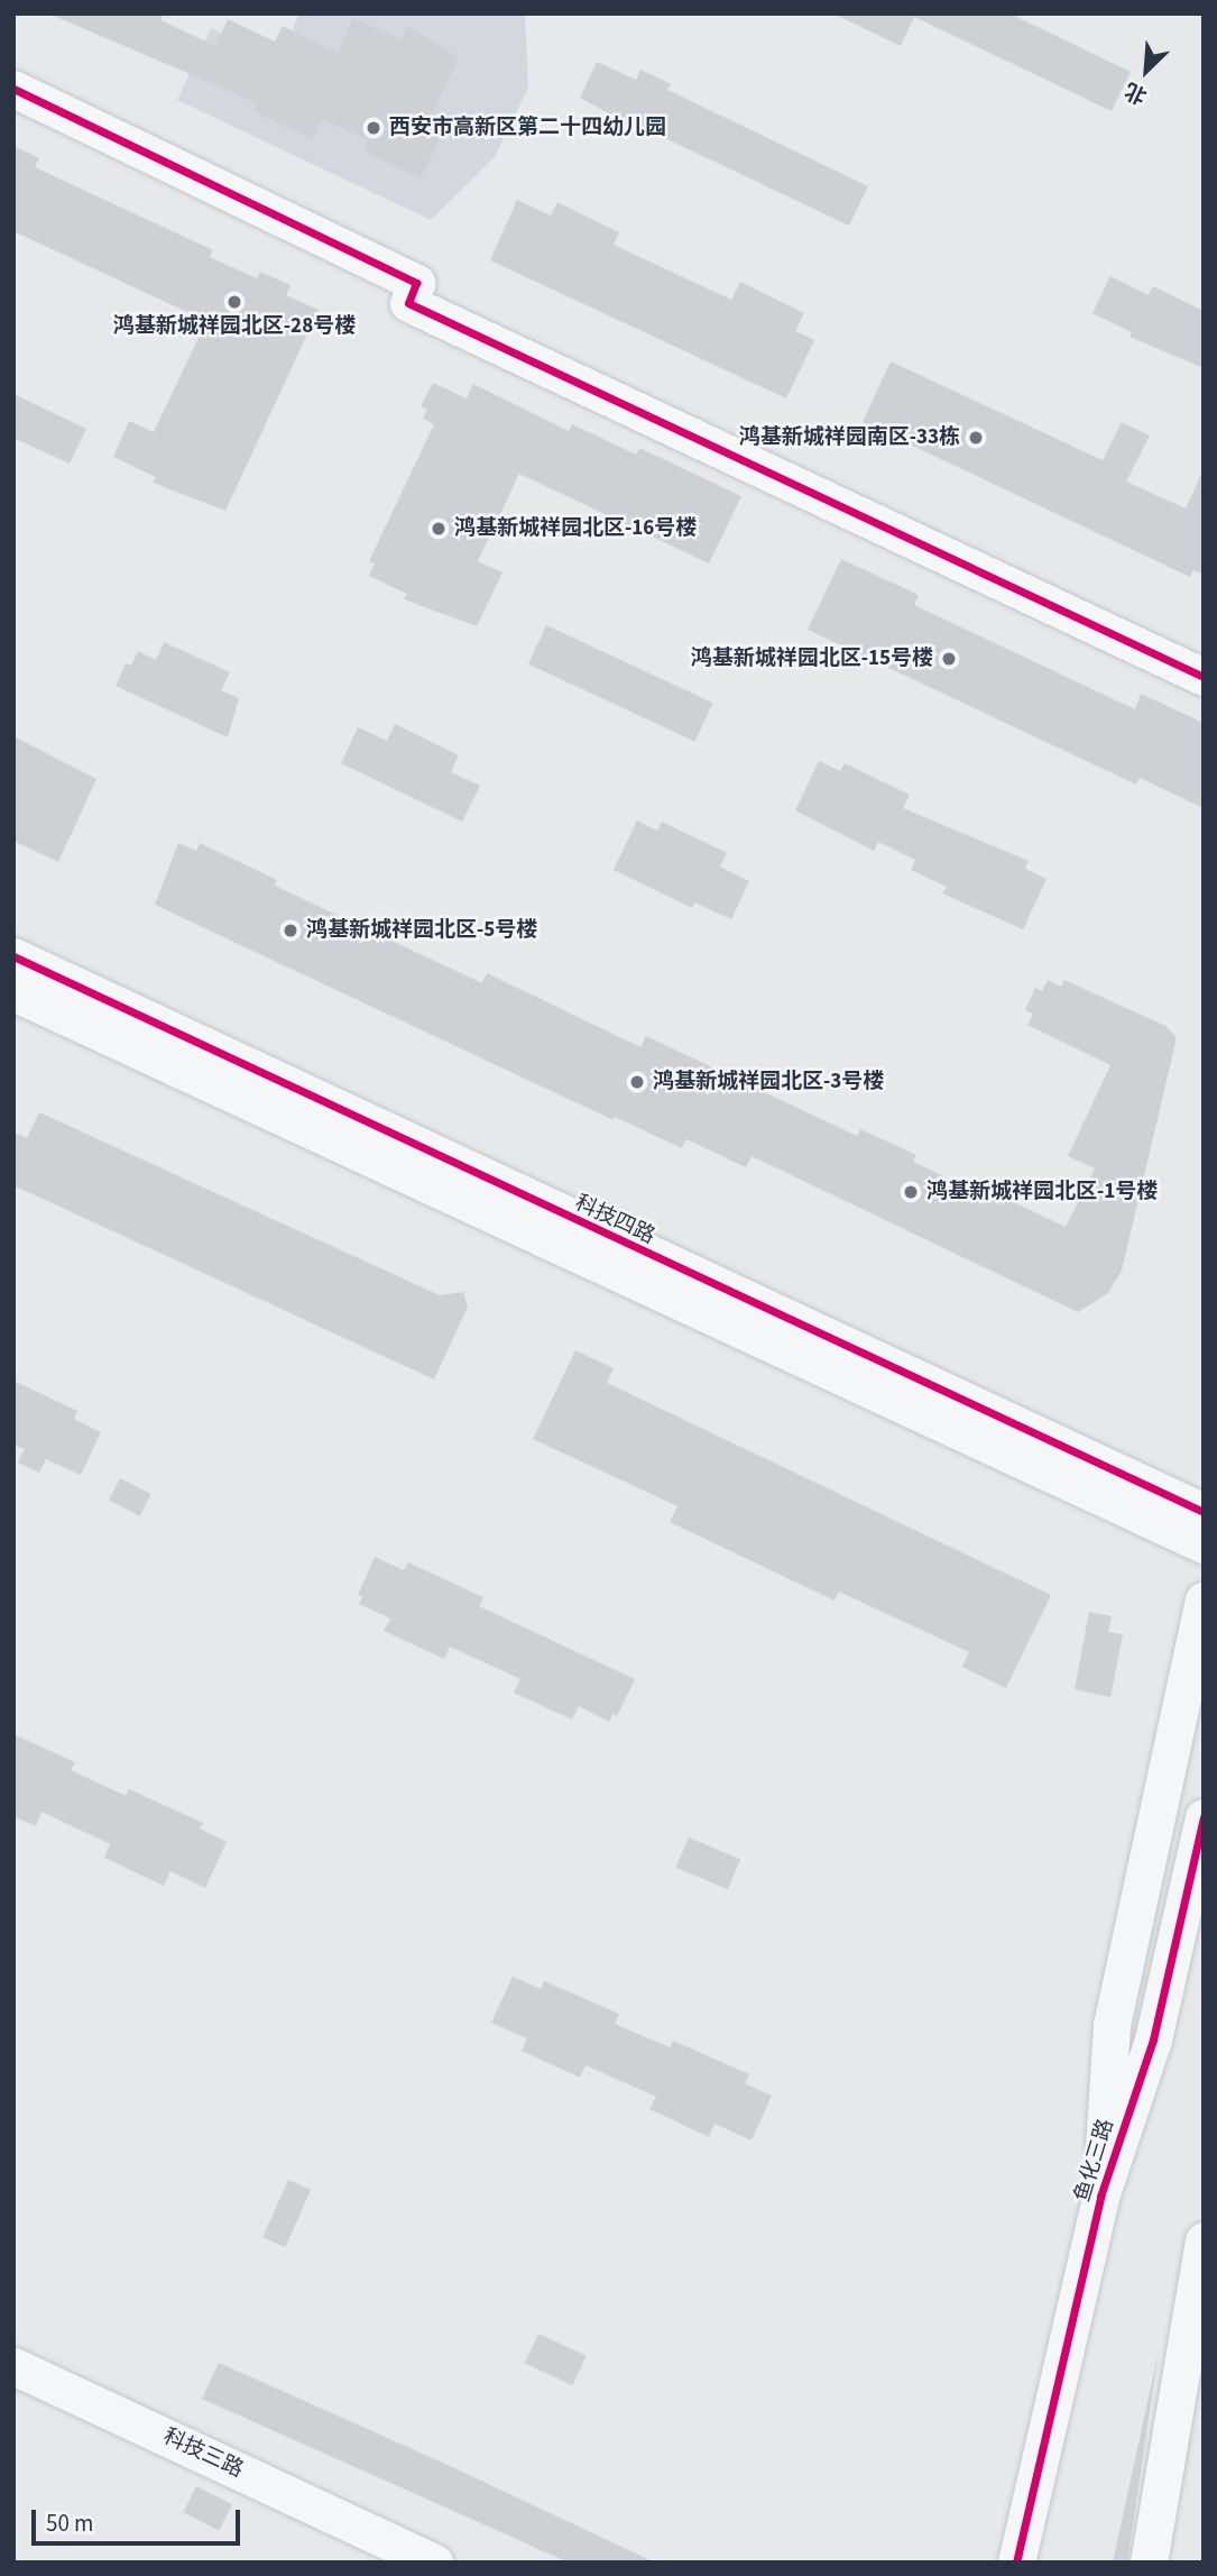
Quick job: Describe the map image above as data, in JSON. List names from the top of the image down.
{
  "streets": {
    "street": ["科技四路", "鱼化三路", "科技三路"]
  },
  "places": [
    "西安市高新区第二十四幼儿园",
    "鸿基新城祥园北区-28号楼",
    "鸿基新城祥园南区-33栋",
    "鸿基新城祥园北区-16号楼",
    "鸿基新城祥园北区-15号楼",
    "鸿基新城祥园北区-5号楼",
    "鸿基新城祥园北区-3号楼",
    "鸿基新城祥园北区-1号楼"
  ],
  "scale_bar": "50 m",
  "north": "bottom left"
}
